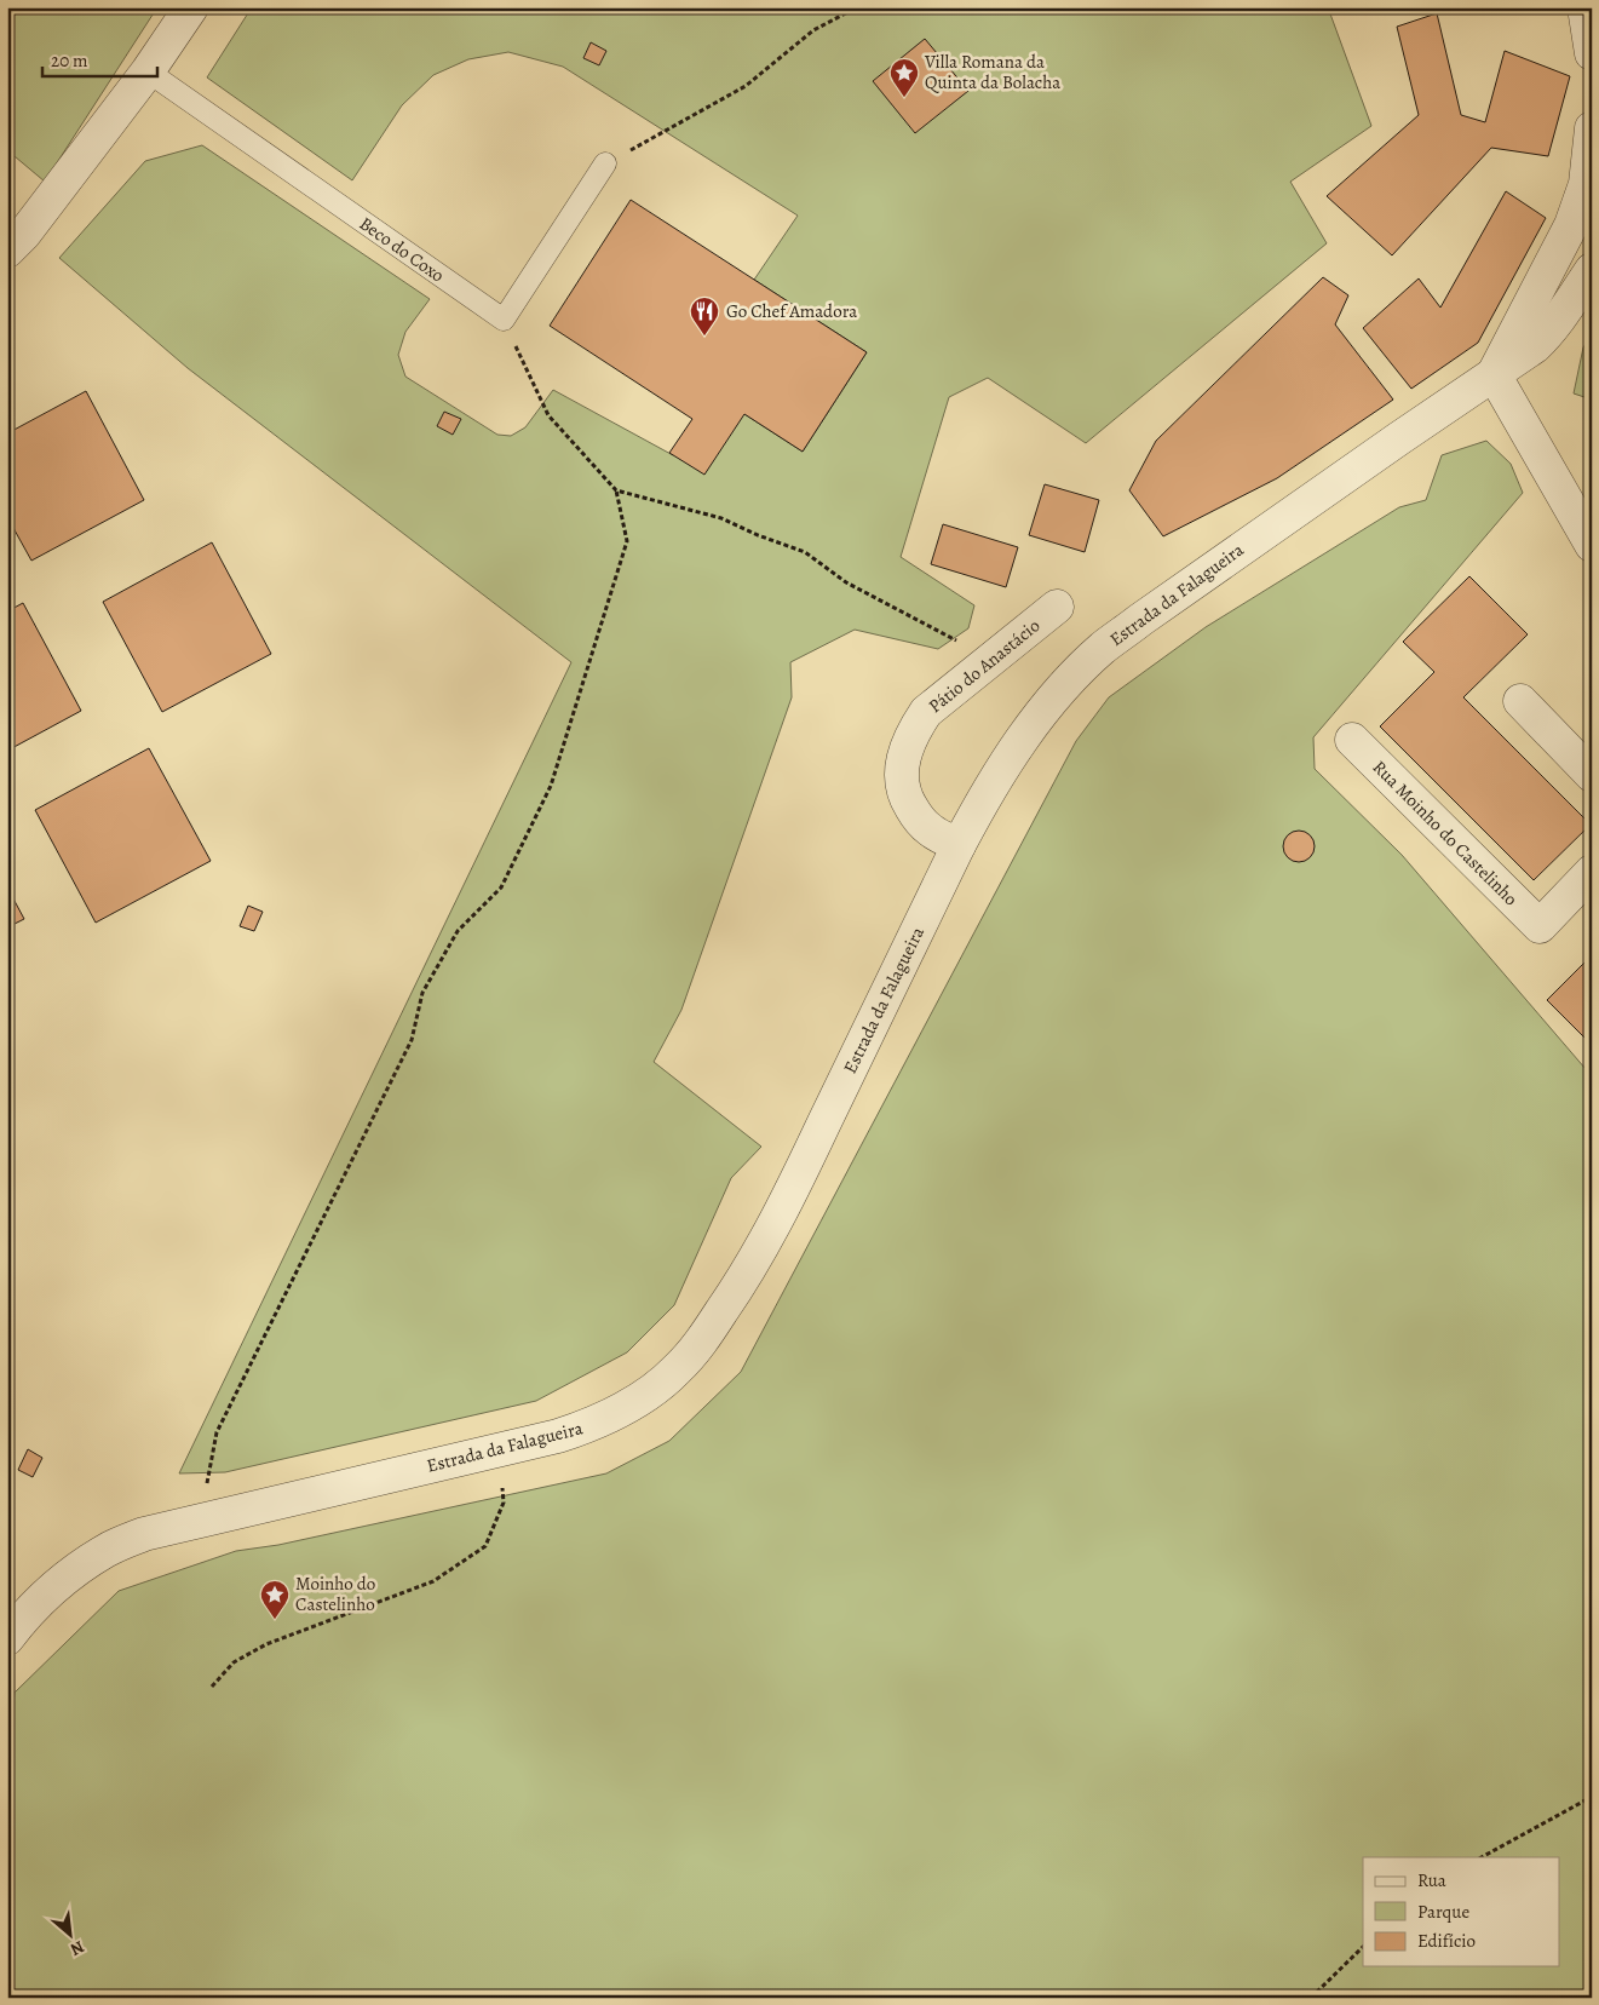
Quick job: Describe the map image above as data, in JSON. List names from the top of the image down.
{
  "streets": {
    "street": ["Estrada da Falagueira", "Pátio do Anastácio", "Rua Moinho do Castelinho"],
    "lane": ["Beco do Coxo"]
  },
  "crossings": [
    ["Estrada da Falagueira", "Pátio do Anastácio"]
  ],
  "places": {
    "place": ["Villa Romana da Quinta da Bolacha", "Moinho do Castelinho"],
    "restaurant": ["Go Chef Amadora"]
  },
  "legend": ["Rua", "Parque", "Edifício"],
  "scale_bar": "20 m",
  "north": "bottom right"
}
